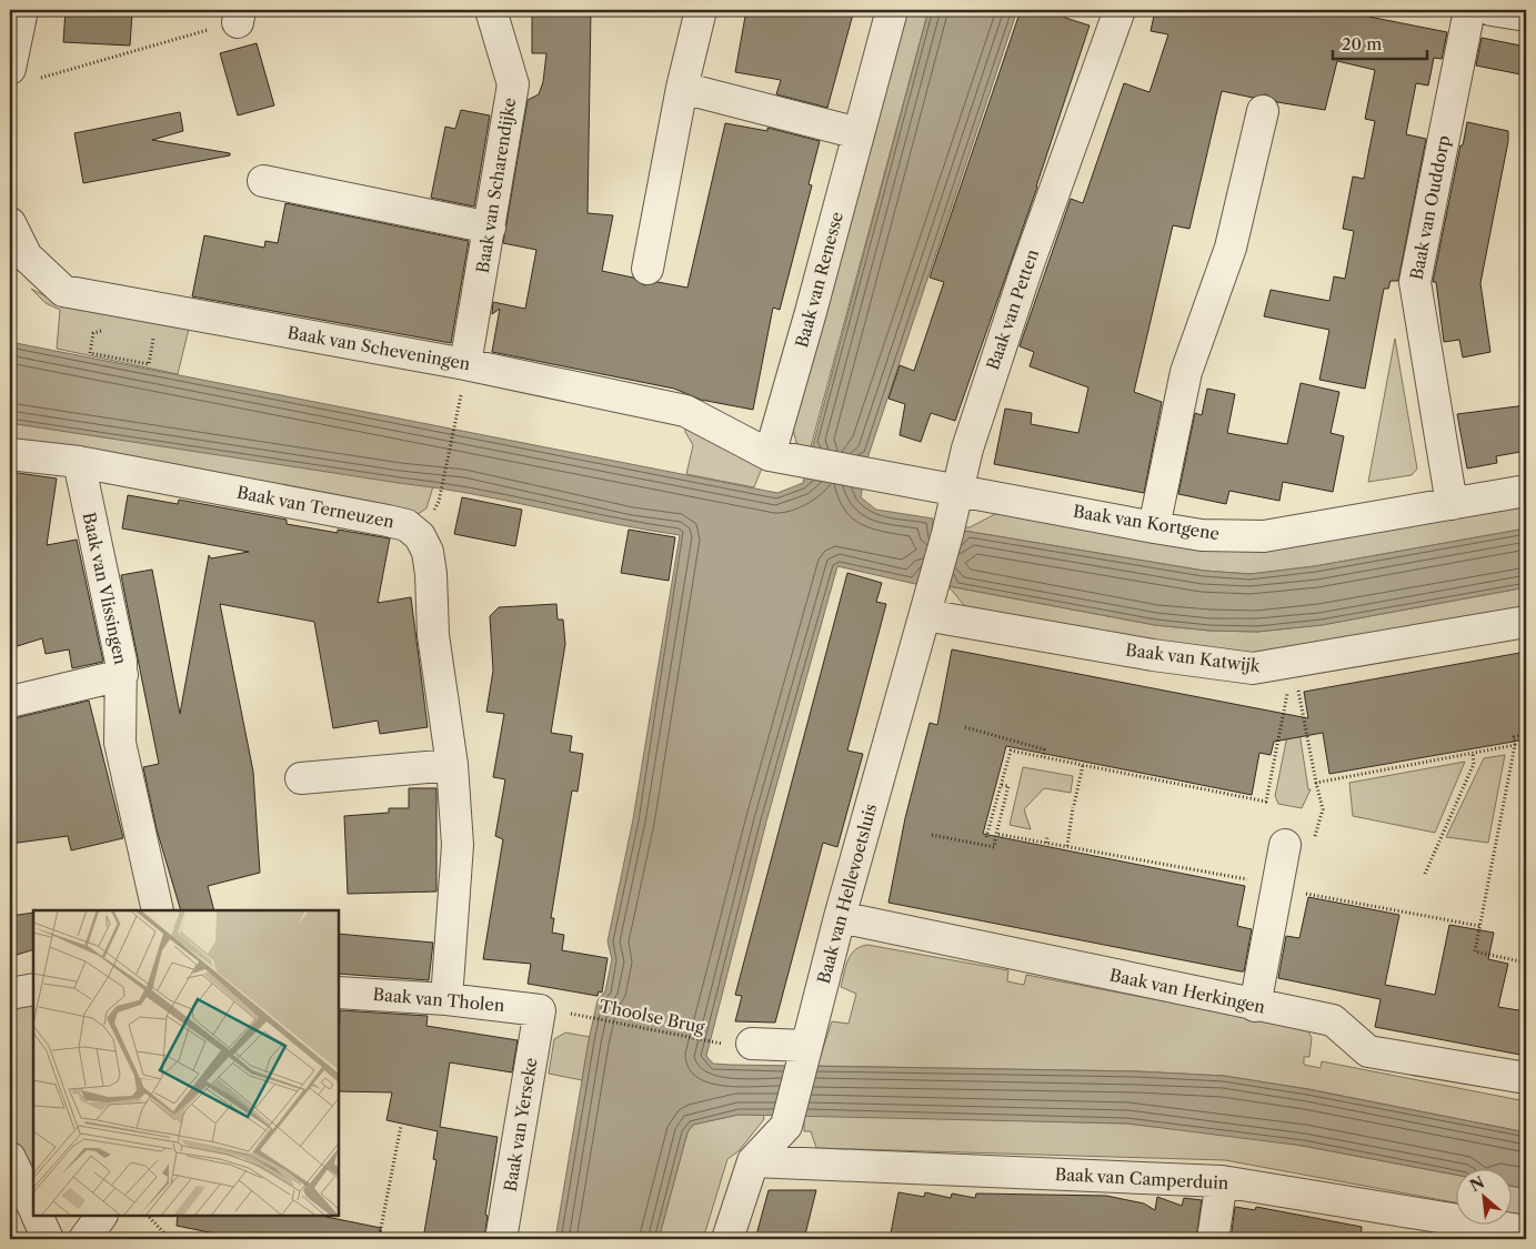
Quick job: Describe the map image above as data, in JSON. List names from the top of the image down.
{
  "streets": {
    "street": [
      "Baak van Scharendijke",
      "Baak van Ouddorp",
      "Baak van Renesse",
      "Baak van Petten",
      "Baak van Scheveningen",
      "Baak van Terneuzen",
      "Baak van Kortgene",
      "Baak van Vlissingen",
      "Baak van Katwijk",
      "Baak van Hellevoetsluis",
      "Baak van Herkingen",
      "Baak van Tholen",
      "Baak van Yerseke",
      "Baak van Camperduin"
    ],
    "path": ["Thoolse Brug"]
  },
  "crossings": [
    ["Baak van Scharendijke", "Baak van Scheveningen"],
    ["Baak van Ouddorp", "Baak van Kortgene"],
    ["Baak van Renesse", "Baak van Scheveningen"],
    ["Baak van Renesse", "Baak van Kortgene"],
    ["Baak van Petten", "Baak van Kortgene"],
    ["Baak van Petten", "Baak van Katwijk"],
    ["Baak van Petten", "Baak van Hellevoetsluis"],
    ["Baak van Scheveningen", "Baak van Kortgene"],
    ["Baak van Terneuzen", "Baak van Vlissingen"],
    ["Baak van Terneuzen", "Baak van Tholen"],
    ["Baak van Katwijk", "Baak van Hellevoetsluis"],
    ["Baak van Hellevoetsluis", "Baak van Herkingen"],
    ["Baak van Hellevoetsluis", "Baak van Camperduin"],
    ["Baak van Tholen", "Baak van Yerseke"]
  ],
  "scale_bar": "20 m",
  "north": "top left"
}
